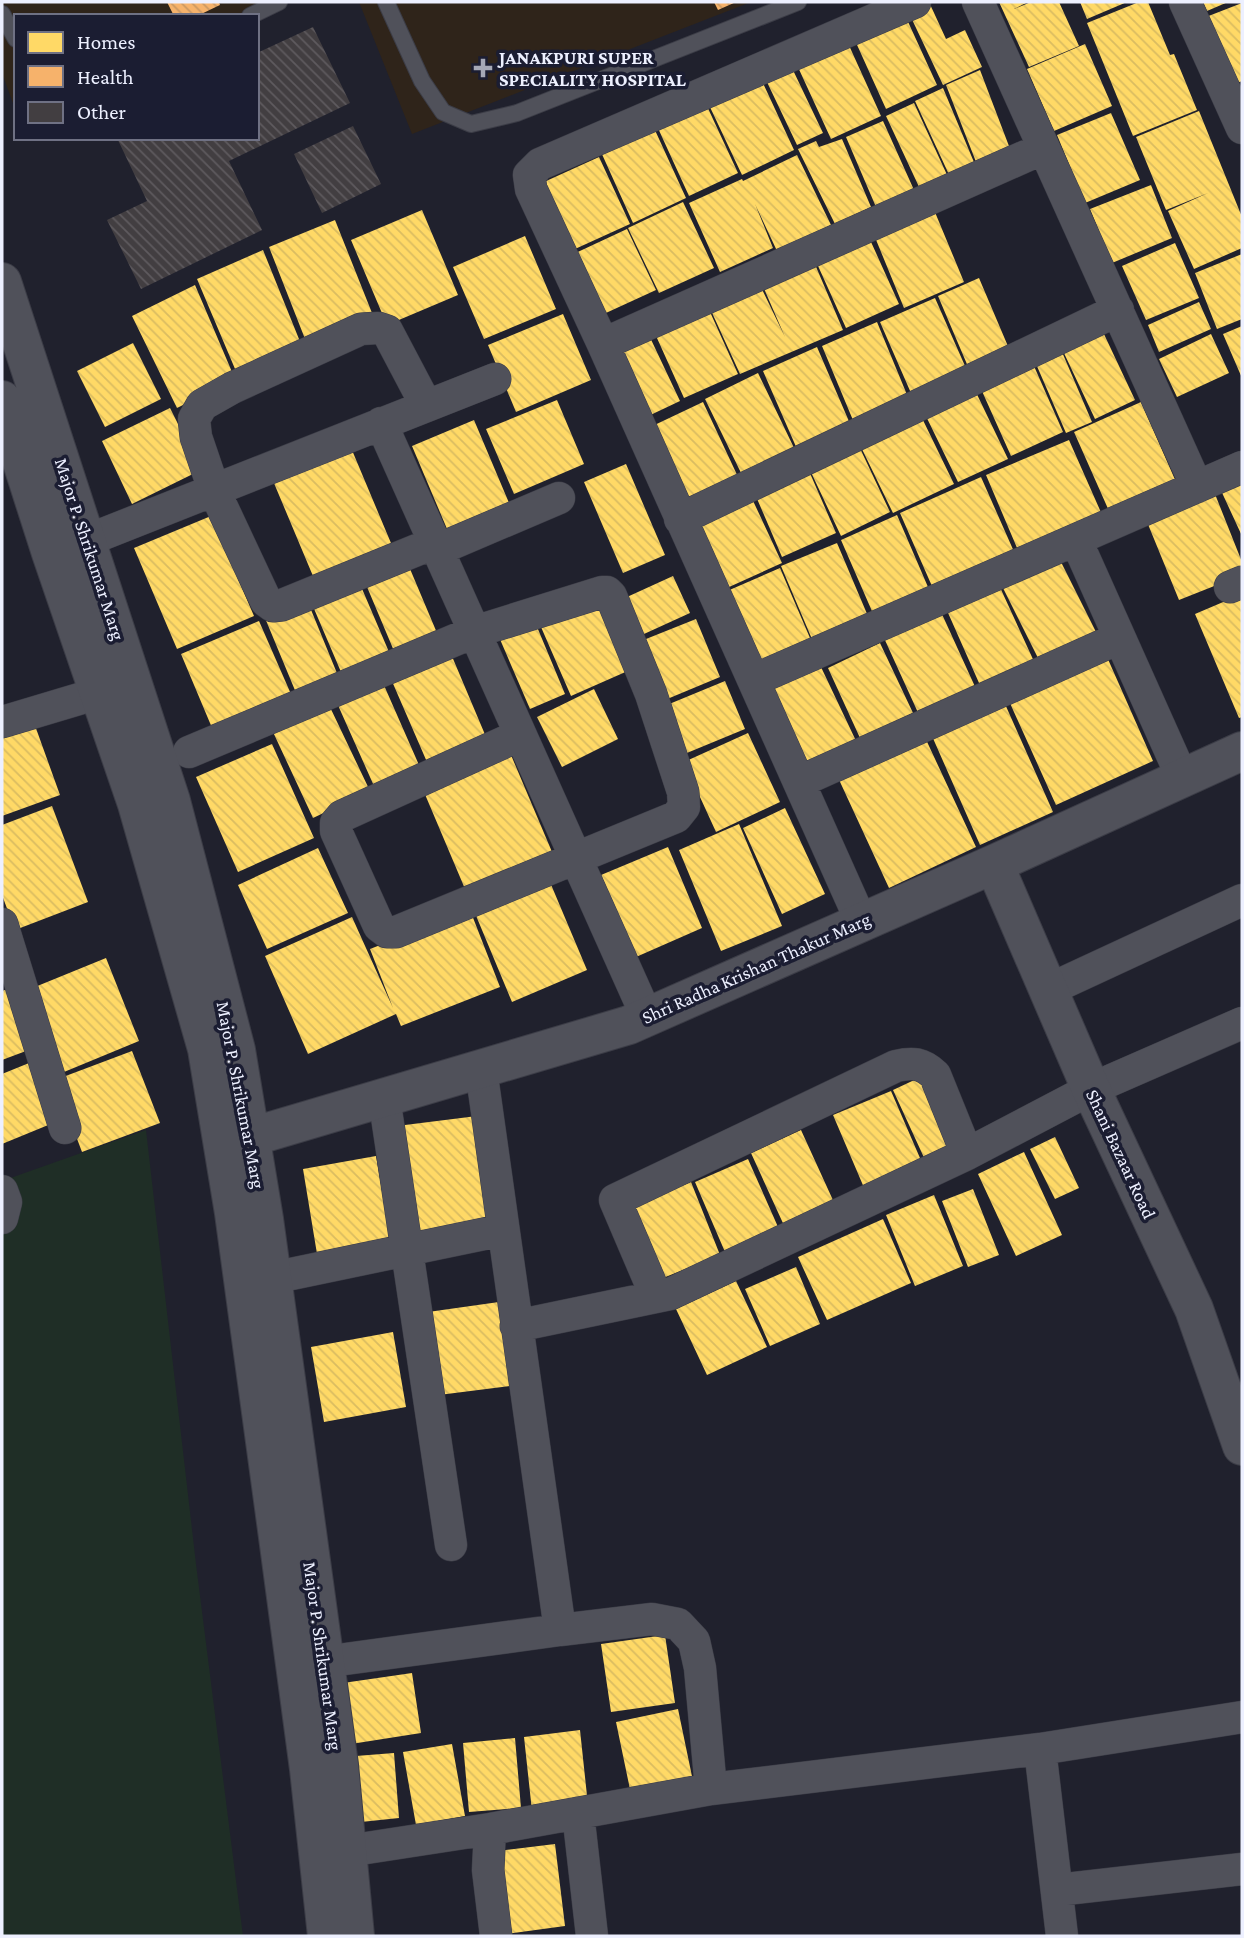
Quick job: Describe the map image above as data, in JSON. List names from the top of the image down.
{
  "streets": {
    "street": ["Major P. Shrikumar Marg", "Shri Radha Krishan Thakur Marg", "Shani Bazaar Road"]
  },
  "crossings": [
    ["Major P. Shrikumar Marg", "Shri Radha Krishan Thakur Marg"],
    ["Shri Radha Krishan Thakur Marg", "Shani Bazaar Road"]
  ],
  "places": {
    "health": ["JANAKPURI SUPER SPECIALITY HOSPITAL"]
  },
  "legend": ["Homes", "Health", "Other"]
}
